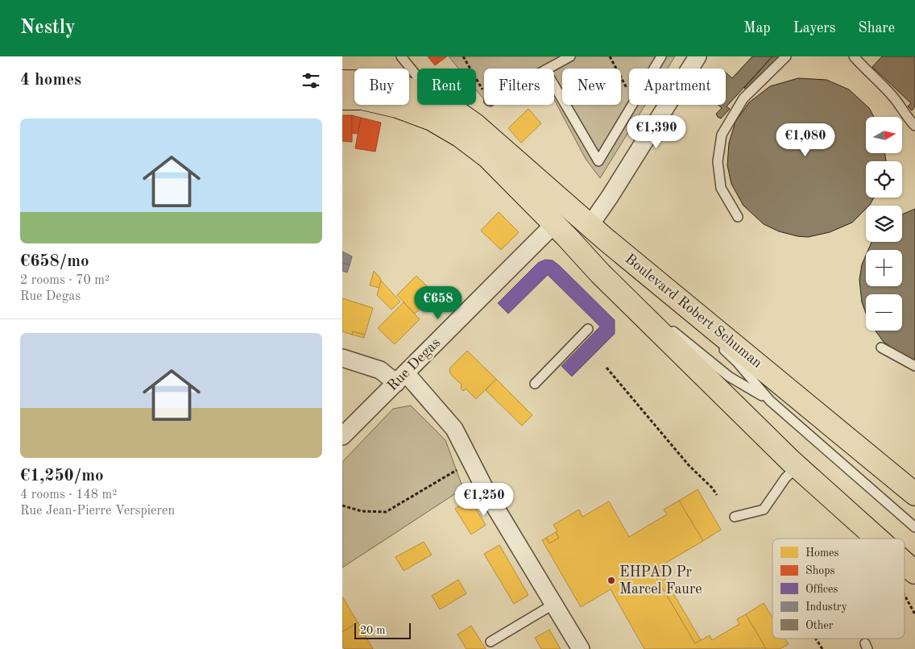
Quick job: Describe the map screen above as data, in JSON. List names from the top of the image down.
{
  "streets": {
    "main road": ["Boulevard Robert Schuman"],
    "street": ["Rue Degas"]
  },
  "places": ["EHPAD Pr Marcel Faure"],
  "legend": [
    "Homes",
    "Shops",
    "Offices",
    "Industry",
    "Other"
  ],
  "scale_bar": "20 m",
  "north": "right",
  "page": {
    "header": "Nestly",
    "nav": ["Map", "Layers", "Share"],
    "heading": "4 homes",
    "chip": [
      "Buy",
      "Rent",
      "Filters",
      "New",
      "Apartment"
    ],
    "list": [
      {
        "name": "€658/mo",
        "note": "2 rooms · 70 m² · Rue Degas"
      },
      {
        "name": "€1,250/mo",
        "note": "4 rooms · 148 m² · Rue Jean-Pierre Verspieren"
      }
    ],
    "price": [
      "€1,390",
      "€1,080",
      "€658",
      "€1,250"
    ],
    "map_buttons": ["+", "−"],
    "scale": "20 m"
  }
}
